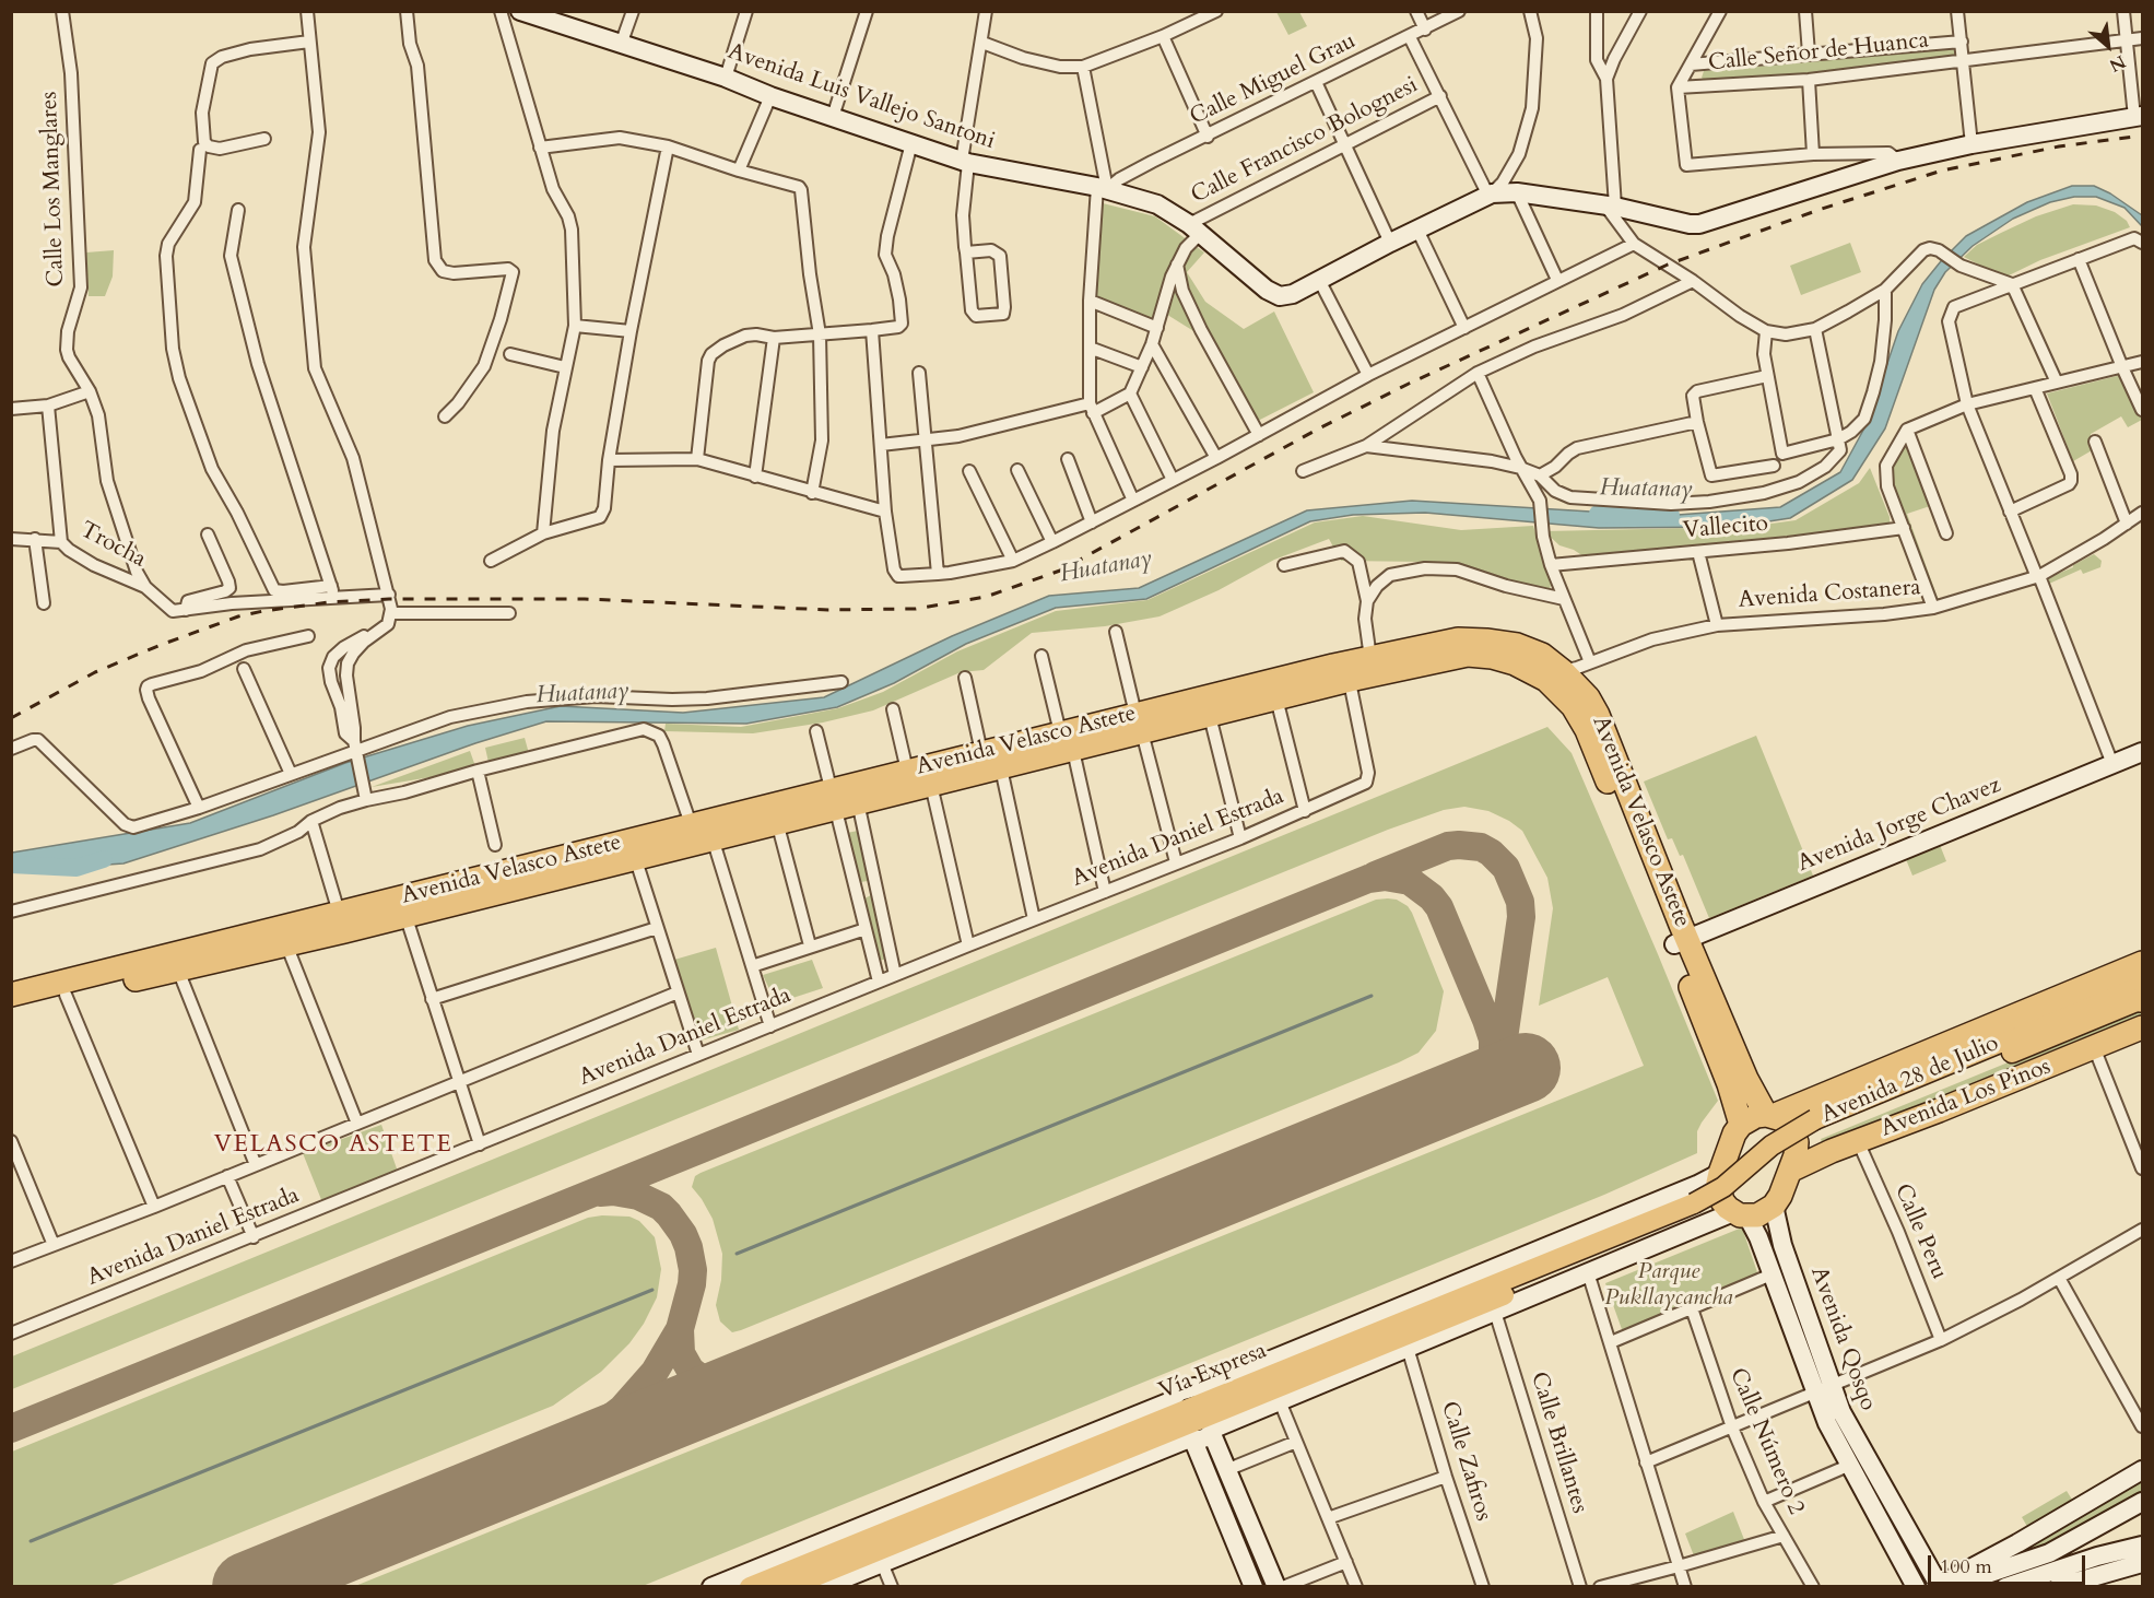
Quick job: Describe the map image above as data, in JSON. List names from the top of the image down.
{
  "streets": {
    "highway": ["Avenida Velasco Astete", "Avenida 28 de Julio", "Avenida Los Pinos"],
    "main road": ["Vía Expresa"],
    "street": [
      "Calle Señor de Huanca",
      "Calle Miguel Grau",
      "Avenida Luis Vallejo Santoni",
      "Calle Francisco Bolognesi",
      "Calle Los Manglares",
      "Vallecito",
      "Trocha",
      "Avenida Costanera",
      "Avenida Jorge Chavez",
      "Avenida Daniel Estrada",
      "Calle Peru",
      "Avenida Qosqo",
      "Calle Número 2",
      "Calle Brillantes",
      "Calle Zafiros"
    ]
  },
  "crossings": [
    ["Calle Miguel Grau", "Avenida Luis Vallejo Santoni"],
    ["Avenida Luis Vallejo Santoni", "Calle Francisco Bolognesi"],
    ["Calle Los Manglares", "Trocha"],
    ["Avenida Costanera", "Avenida Velasco Astete"],
    ["Avenida Velasco Astete", "Avenida Jorge Chavez"],
    ["Avenida Velasco Astete", "Avenida Daniel Estrada"],
    ["Avenida Velasco Astete", "Avenida 28 de Julio"],
    ["Avenida Velasco Astete", "Avenida Los Pinos"],
    ["Avenida Velasco Astete", "Avenida Qosqo"],
    ["Avenida Velasco Astete", "Vía Expresa"],
    ["Avenida 28 de Julio", "Avenida Los Pinos"],
    ["Avenida 28 de Julio", "Avenida Qosqo"],
    ["Avenida 28 de Julio", "Vía Expresa"],
    ["Avenida Los Pinos", "Calle Peru"],
    ["Avenida Los Pinos", "Avenida Qosqo"],
    ["Avenida Los Pinos", "Vía Expresa"],
    ["Avenida Qosqo", "Vía Expresa"],
    ["Vía Expresa", "Calle Brillantes"],
    ["Vía Expresa", "Calle Zafiros"]
  ],
  "districts": ["VELASCO ASTETE"],
  "water": ["Huatanay"],
  "parks": ["Parque Pukllaycancha"],
  "scale_bar": "100 m",
  "north": "bottom right"
}
